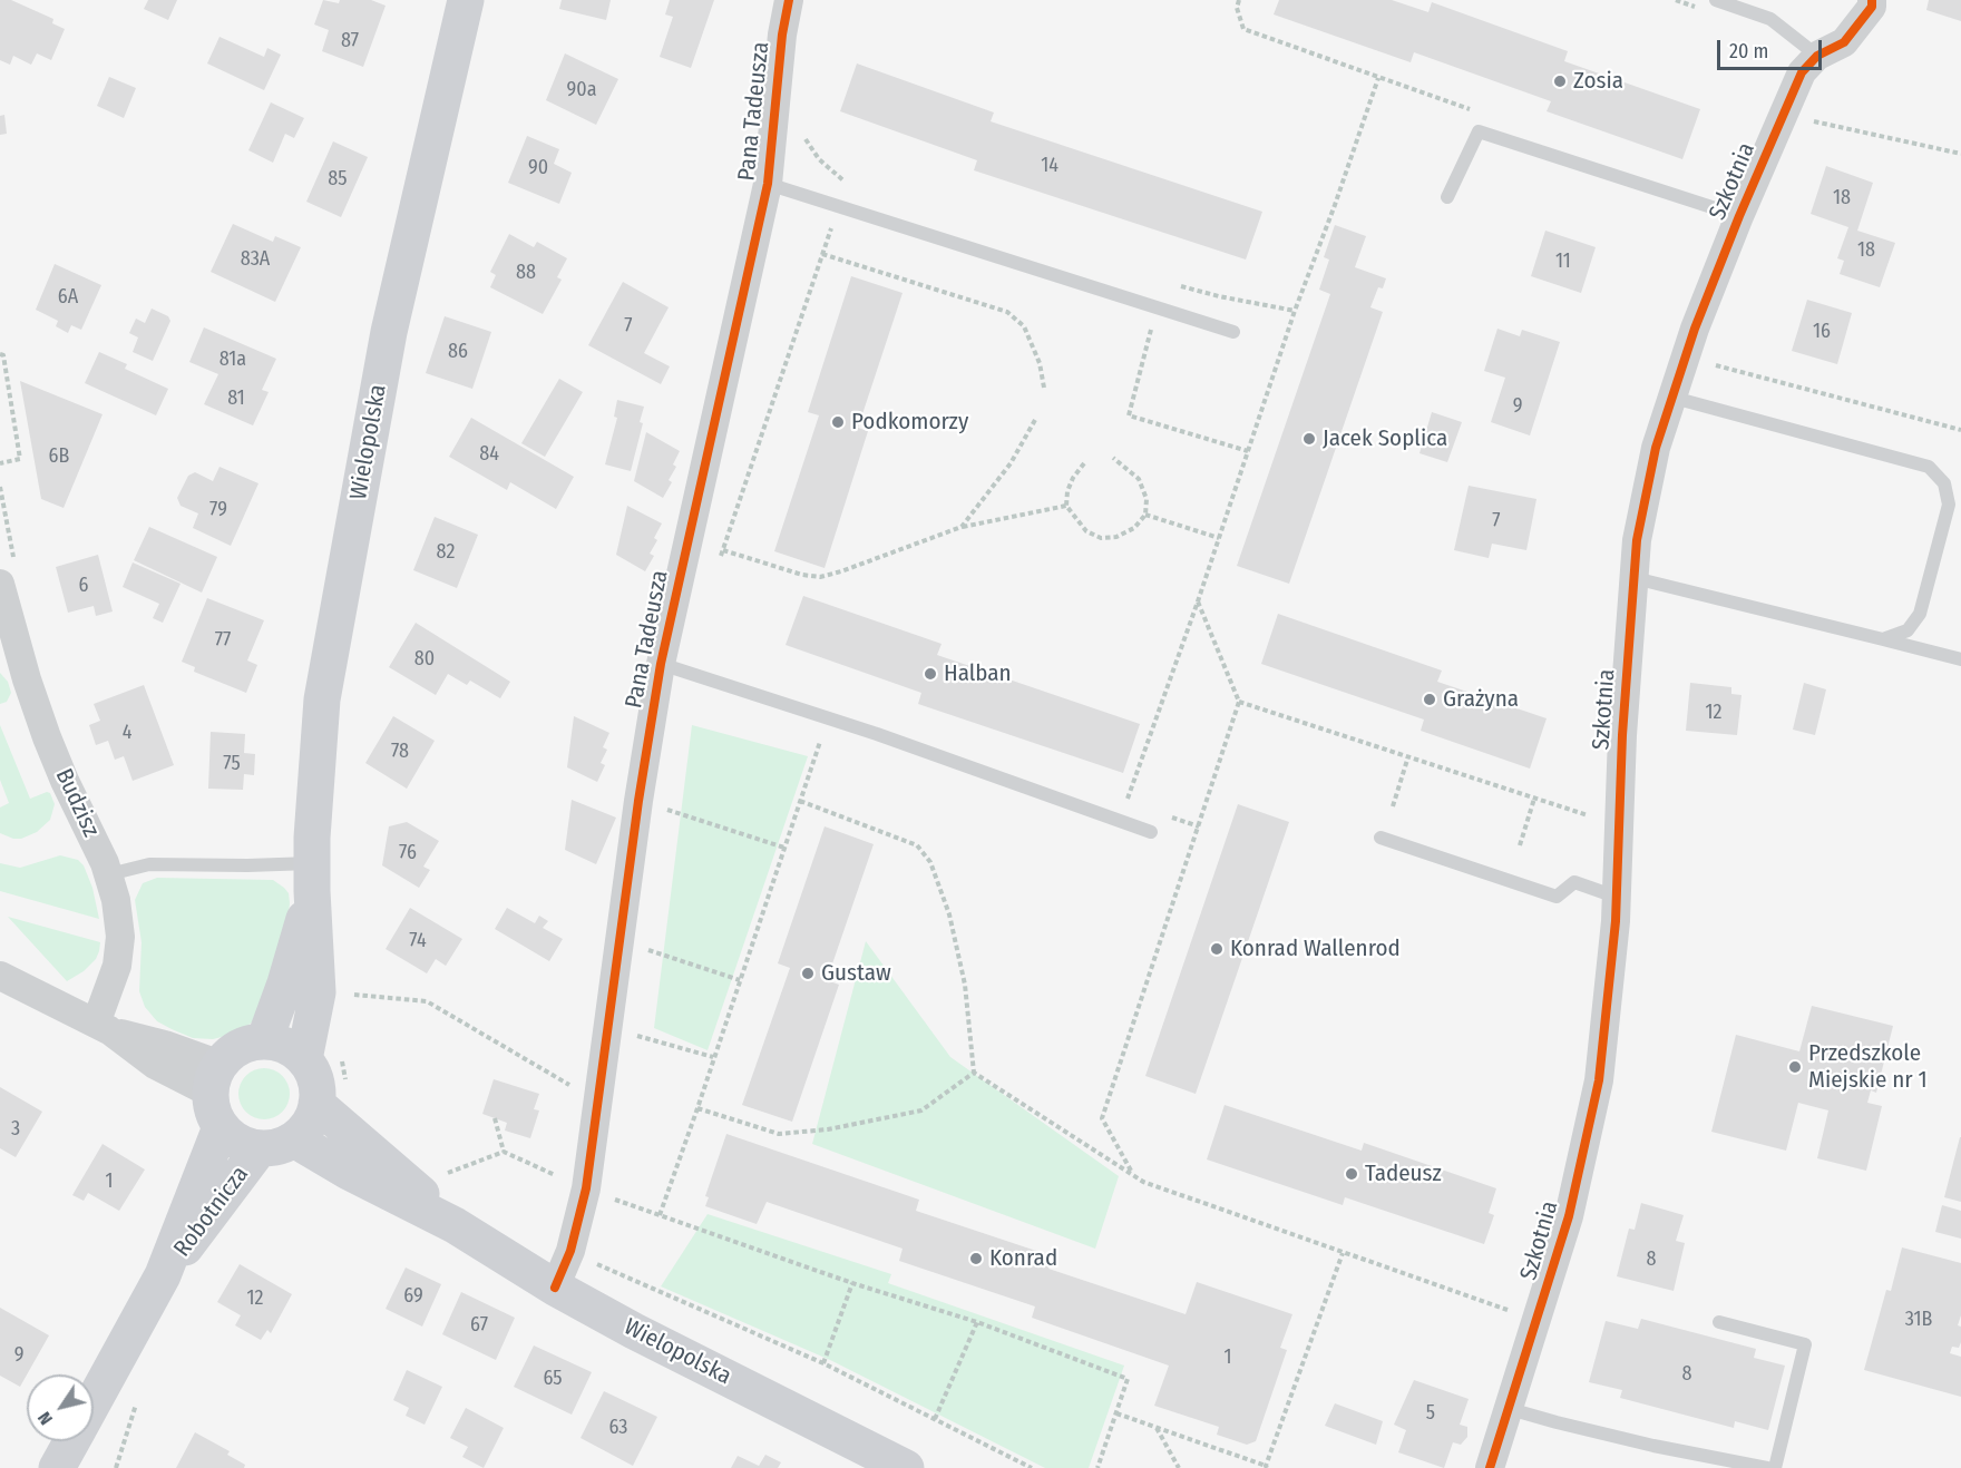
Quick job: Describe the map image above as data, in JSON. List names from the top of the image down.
{
  "streets": {
    "street": [
      "Pana Tadeusza",
      "Szkotnia",
      "Wielopolska",
      "Budzisz",
      "Robotnicza"
    ]
  },
  "crossings": [
    ["Pana Tadeusza", "Wielopolska"],
    ["Wielopolska", "Robotnicza"]
  ],
  "places": [
    "Zosia",
    "Podkomorzy",
    "Jacek Soplica",
    "Halban",
    "Grażyna",
    "Konrad Wallenrod",
    "Gustaw",
    "Przedszkole Miejskie nr 1",
    "Tadeusz",
    "Konrad"
  ],
  "house_numbers": [
    "87",
    "90a",
    "14",
    "90",
    "85",
    "18",
    "18",
    "83A",
    "11",
    "88",
    "6A",
    "7",
    "16",
    "86",
    "81a",
    "81",
    "9",
    "84",
    "6B",
    "79",
    "7",
    "82",
    "6",
    "77",
    "80",
    "12",
    "4",
    "78",
    "75",
    "76",
    "74",
    "3",
    "1",
    "8",
    "69",
    "12",
    "31B",
    "67",
    "9",
    "1",
    "8",
    "65",
    "5",
    "63"
  ],
  "scale_bar": "20 m",
  "north": "bottom left"
}
